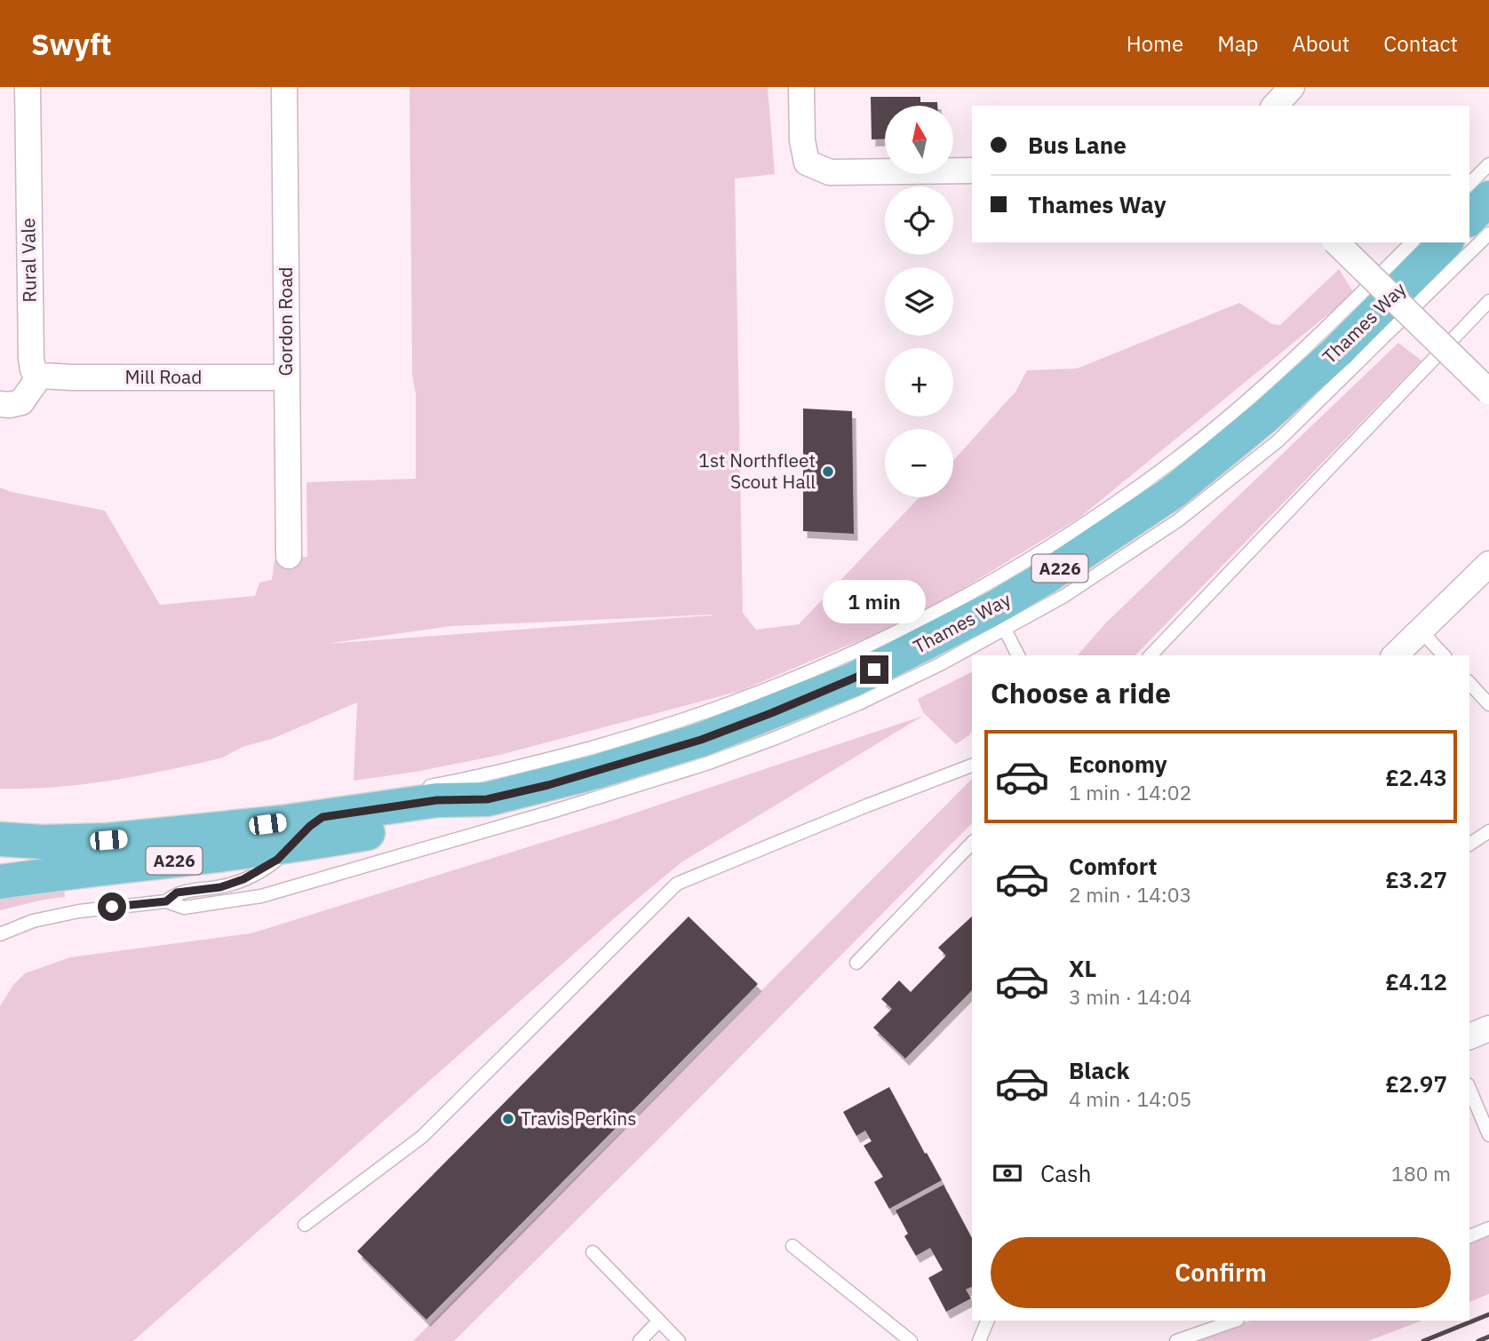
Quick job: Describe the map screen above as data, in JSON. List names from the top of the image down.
{
  "streets": {
    "main road": ["Thames Way", "A226"],
    "street": ["Rural Vale", "Gordon Road", "Mill Road"]
  },
  "crossings": [
    ["Rural Vale", "Mill Road"],
    ["Gordon Road", "Mill Road"]
  ],
  "places": ["1st Northfleet Scout Hall", "Travis Perkins"],
  "north": "top",
  "page": {
    "header": "Swyft",
    "nav": [
      "Home",
      "Map",
      "About",
      "Contact"
    ],
    "map_buttons": ["+", "−"],
    "banner": ["Bus Lane", "Thames Way"],
    "bubble": "1 min",
    "heading": "Choose a ride",
    "list": [
      {
        "name": "Economy",
        "note": "1 min · 14:02",
        "value": "£2.43"
      },
      {
        "name": "Comfort",
        "note": "2 min · 14:03",
        "value": "£3.27"
      },
      {
        "name": "XL",
        "note": "3 min · 14:04",
        "value": "£4.12"
      },
      {
        "name": "Black",
        "note": "4 min · 14:05",
        "value": "£2.97"
      }
    ],
    "pay": ["Cash", "180 m"],
    "buttons": "Confirm"
  }
}
